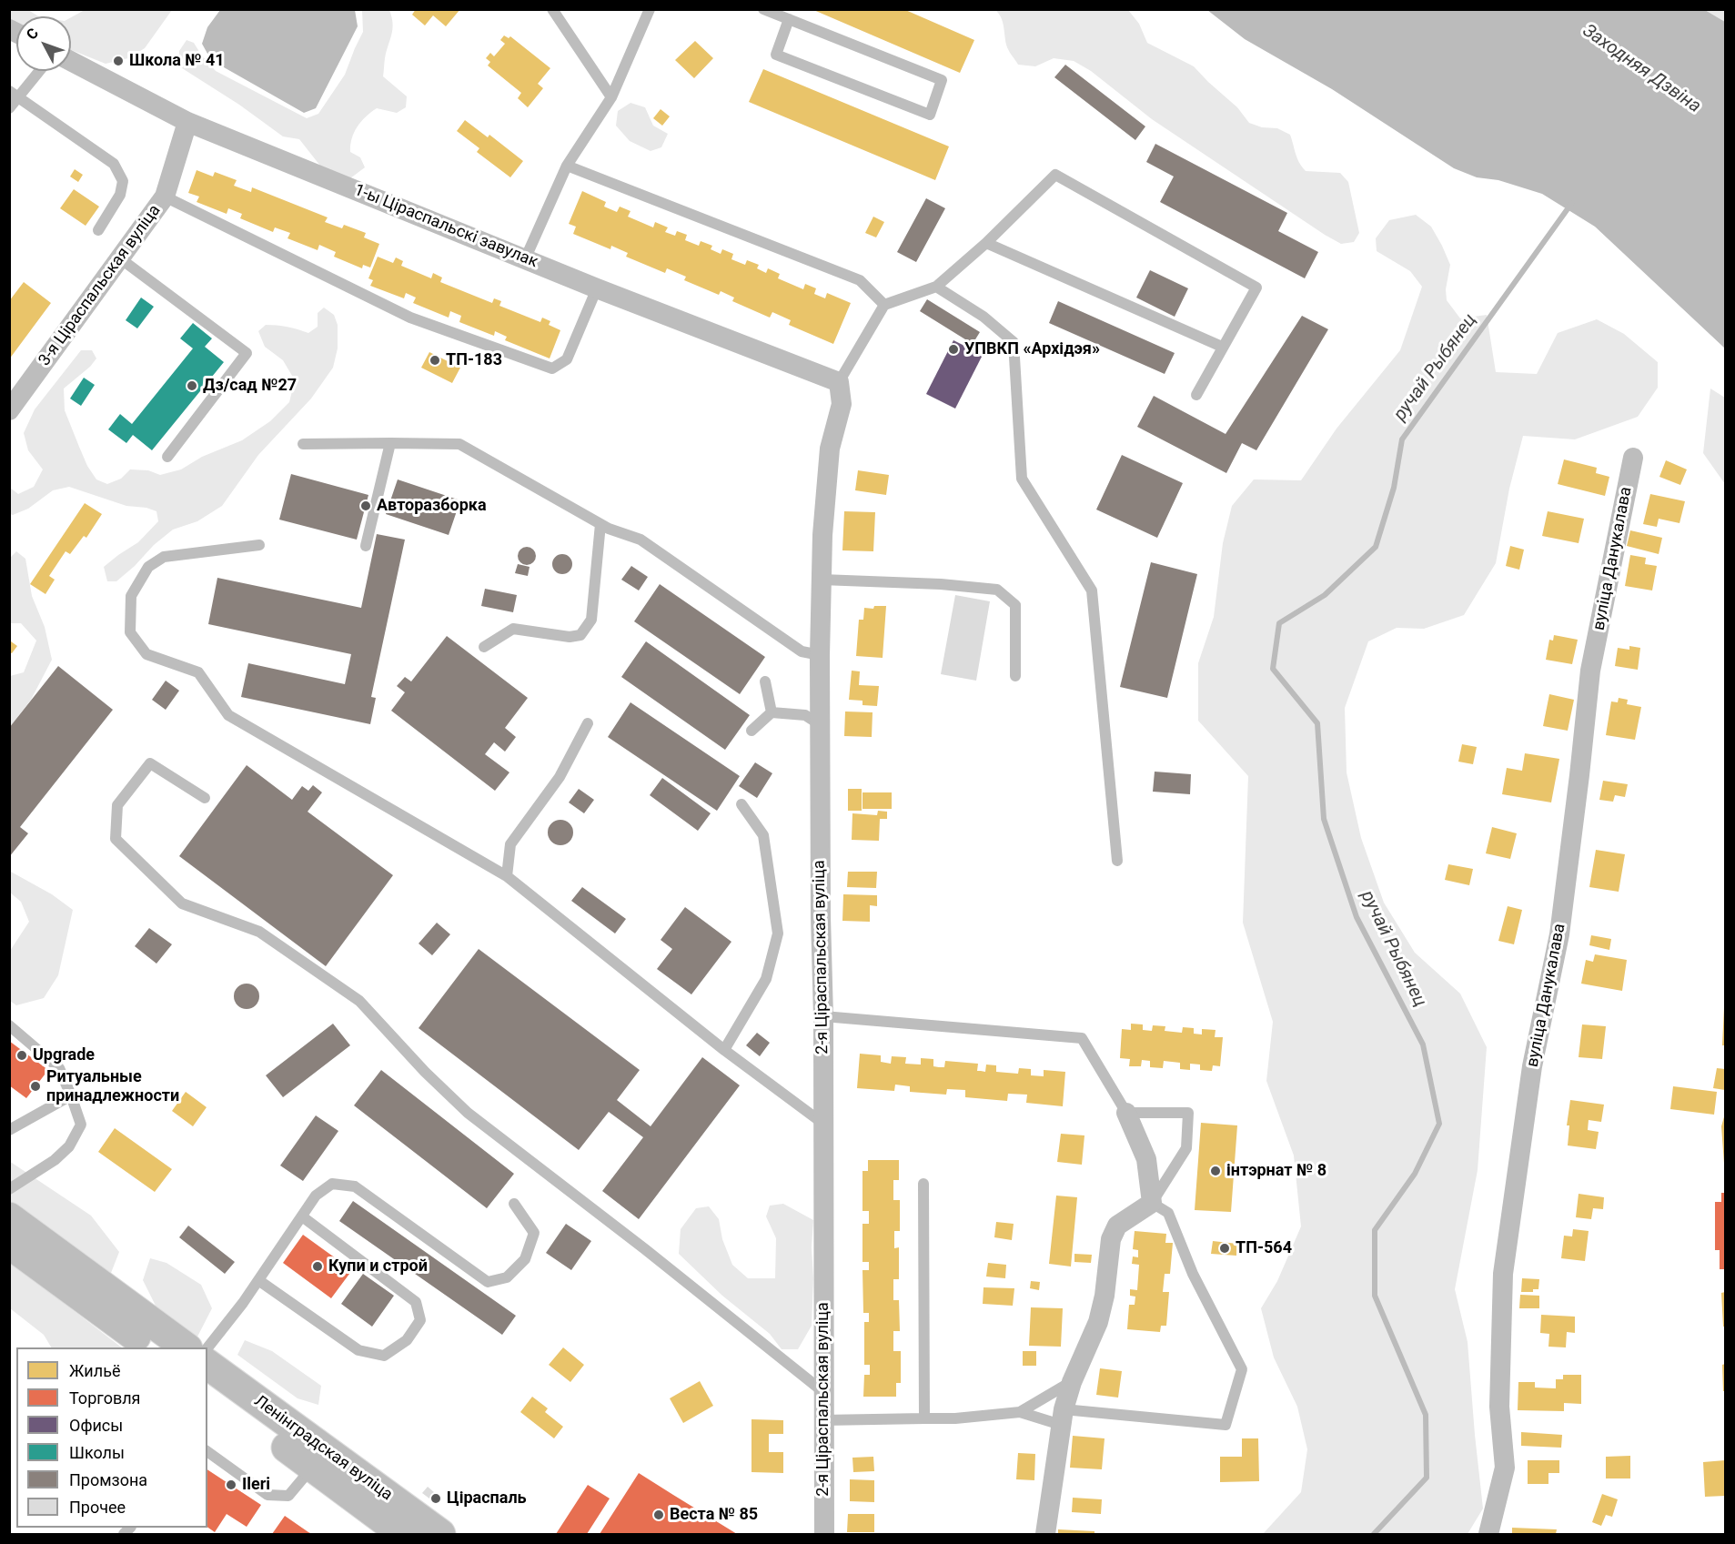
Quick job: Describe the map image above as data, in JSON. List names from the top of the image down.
{
  "streets": {
    "main road": ["Ленінградская вуліца"],
    "street": [
      "1-ы Ціраспальскі завулак",
      "3-я Ціраспальская вуліца",
      "вуліца Данукалава",
      "2-я Ціраспальская вуліца"
    ]
  },
  "crossings": [
    ["1-ы Ціраспальскі завулак", "3-я Ціраспальская вуліца"],
    ["1-ы Ціраспальскі завулак", "2-я Ціраспальская вуліца"]
  ],
  "water": ["Заходняя Дзвіна", "ручай Рыбянец"],
  "places": [
    "Школа № 41",
    "УПВКП «Архідэя»",
    "ТП-183",
    "Дз/сад №27",
    "Авторазборка",
    "Upgrade",
    "Ритуальные принадлежности",
    "інтэрнат № 8",
    "ТП-564",
    "Купи и строй",
    "Ileri",
    "Ціраспаль",
    "Веста № 85"
  ],
  "legend": [
    "Жильё",
    "Торговля",
    "Офисы",
    "Школы",
    "Промзона",
    "Прочее"
  ],
  "north": "top left"
}
